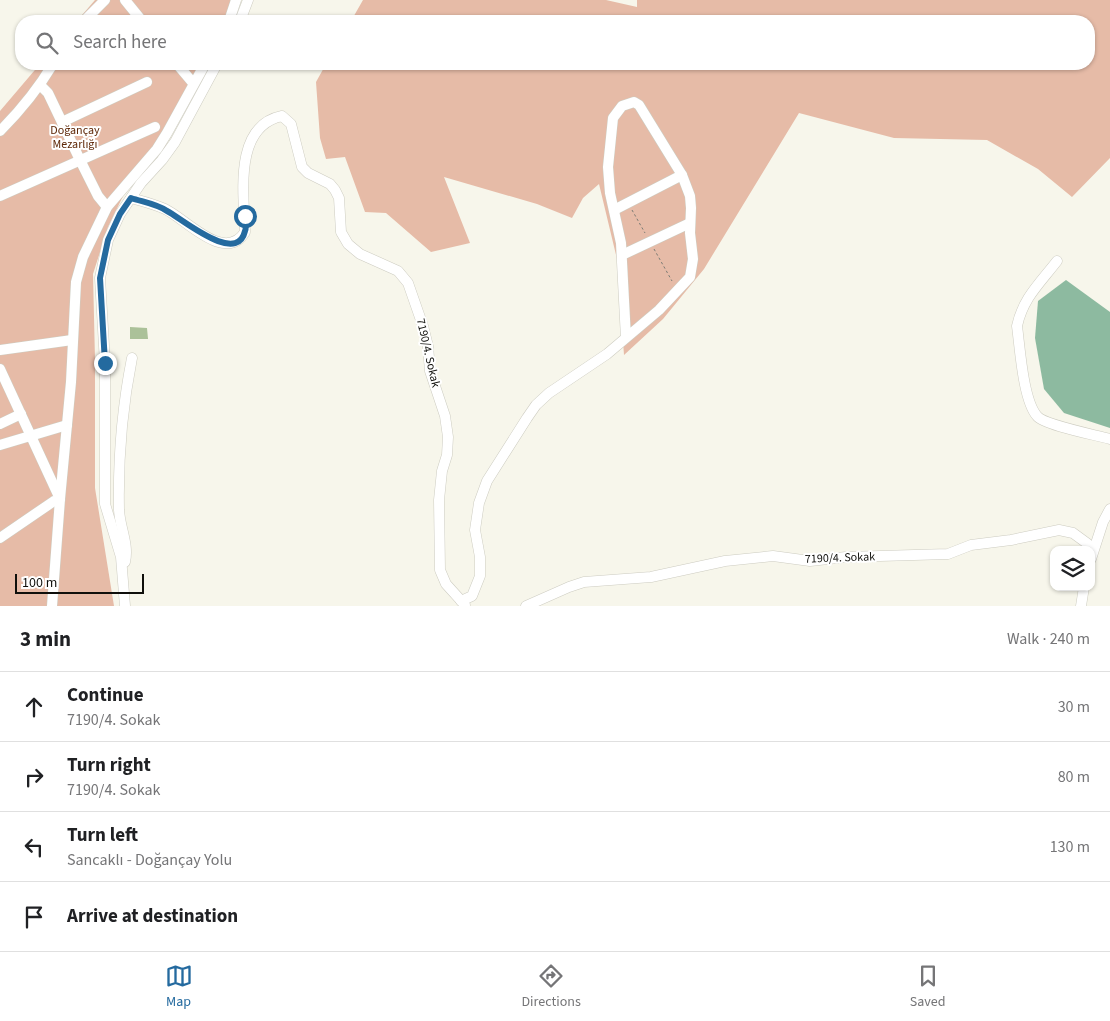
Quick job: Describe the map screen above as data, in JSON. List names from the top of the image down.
{
  "streets": {
    "street": ["7190/4. Sokak"]
  },
  "parks": ["Doğançay Mezarlığı"],
  "scale_bar": "100 m",
  "page": {
    "search": "Search here",
    "scale": "100 m",
    "heading": ["3 min", "Walk · 240 m"],
    "list": [
      ["Continue", "7190/4. Sokak", "30 m"],
      ["Turn right", "7190/4. Sokak", "80 m"],
      ["Turn left", "Sancaklı - Doğançay Yolu", "130 m"],
      "Arrive at destination"
    ],
    "nav": ["Map", "Directions", "Saved"]
  }
}
